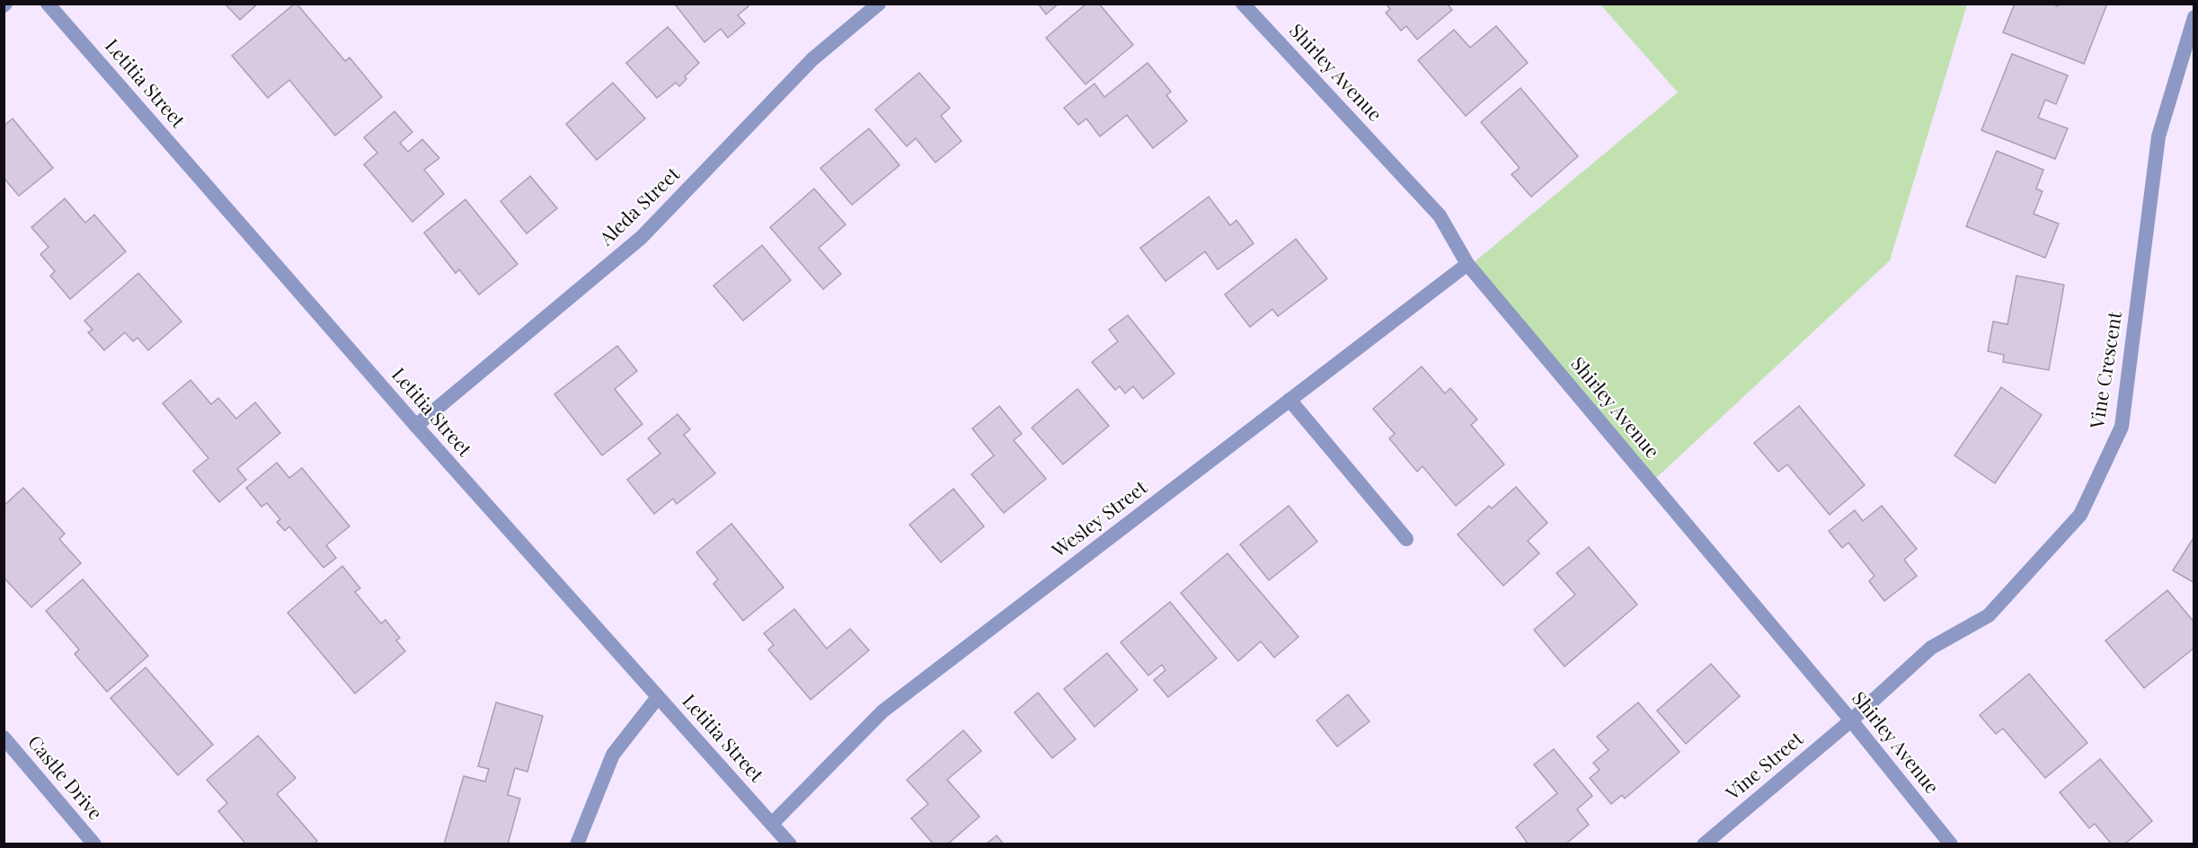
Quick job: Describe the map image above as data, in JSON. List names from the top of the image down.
{
  "streets": {
    "street": [
      "Shirley Avenue",
      "Letitia Street",
      "Aleda Street",
      "Vine Crescent",
      "Wesley Street",
      "Vine Street",
      "Castle Drive"
    ]
  },
  "crossings": [
    ["Shirley Avenue", "Vine Crescent"],
    ["Shirley Avenue", "Wesley Street"],
    ["Shirley Avenue", "Vine Street"],
    ["Letitia Street", "Aleda Street"],
    ["Letitia Street", "Wesley Street"],
    ["Vine Crescent", "Vine Street"]
  ]
}
